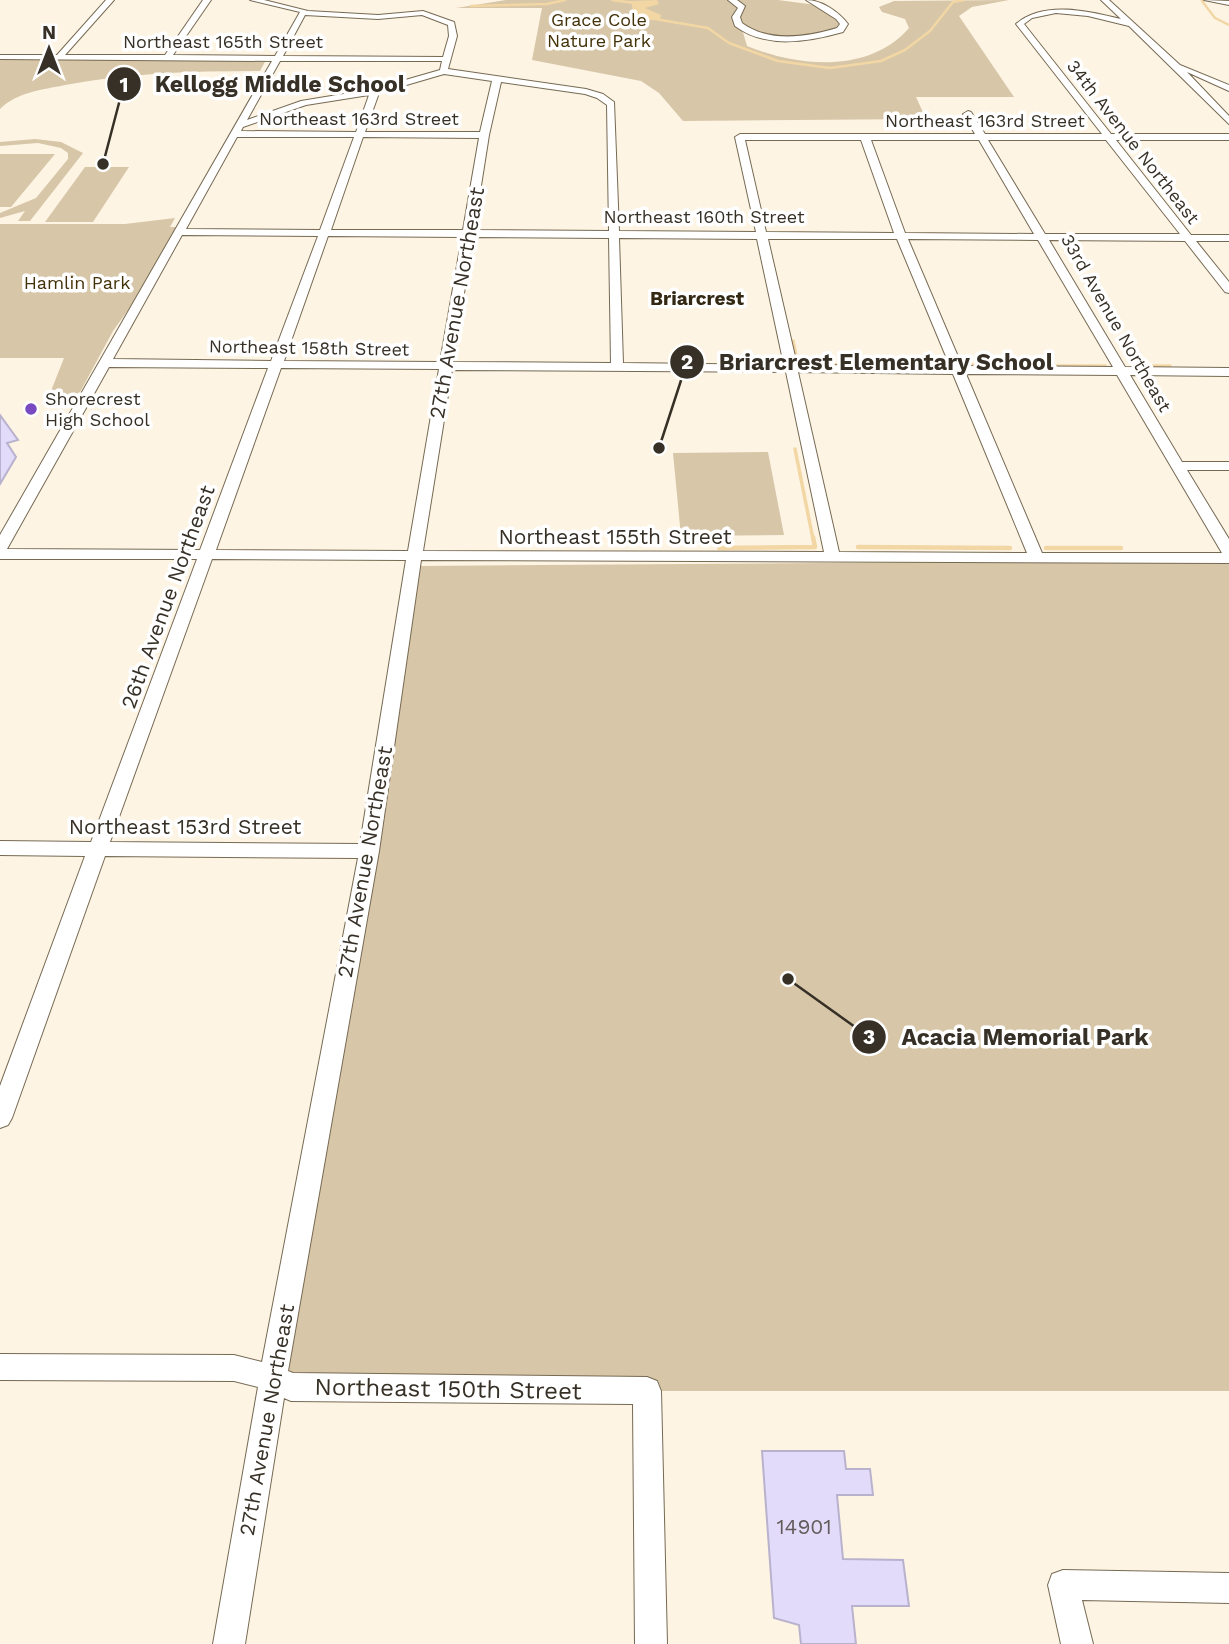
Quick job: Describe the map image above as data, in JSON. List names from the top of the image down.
{
  "streets": {
    "street": [
      "Northeast 165th Street",
      "Northeast 163rd Street",
      "34th Avenue Northeast",
      "Northeast 160th Street",
      "27th Avenue Northeast",
      "33rd Avenue Northeast",
      "Northeast 158th Street",
      "Northeast 155th Street",
      "26th Avenue Northeast",
      "Northeast 153rd Street",
      "Northeast 150th Street"
    ]
  },
  "crossings": [
    ["Northeast 163rd Street", "34th Avenue Northeast"],
    ["Northeast 163rd Street", "Northeast 160th Street"],
    ["Northeast 163rd Street", "27th Avenue Northeast"],
    ["Northeast 163rd Street", "33rd Avenue Northeast"],
    ["Northeast 163rd Street", "26th Avenue Northeast"],
    ["34th Avenue Northeast", "Northeast 160th Street"],
    ["Northeast 160th Street", "27th Avenue Northeast"],
    ["Northeast 160th Street", "33rd Avenue Northeast"],
    ["Northeast 160th Street", "26th Avenue Northeast"],
    ["27th Avenue Northeast", "Northeast 158th Street"],
    ["27th Avenue Northeast", "Northeast 155th Street"],
    ["27th Avenue Northeast", "Northeast 153rd Street"],
    ["27th Avenue Northeast", "Northeast 150th Street"],
    ["33rd Avenue Northeast", "Northeast 158th Street"],
    ["Northeast 158th Street", "26th Avenue Northeast"],
    ["Northeast 155th Street", "26th Avenue Northeast"],
    ["26th Avenue Northeast", "Northeast 153rd Street"]
  ],
  "districts": ["Briarcrest"],
  "parks": ["Grace Cole Nature Park", "Hamlin Park"],
  "places": [
    "Kellogg Middle School",
    "Shorecrest High School",
    "Briarcrest Elementary School",
    "Acacia Memorial Park"
  ],
  "house_numbers": ["14901"],
  "north": "top"
}
